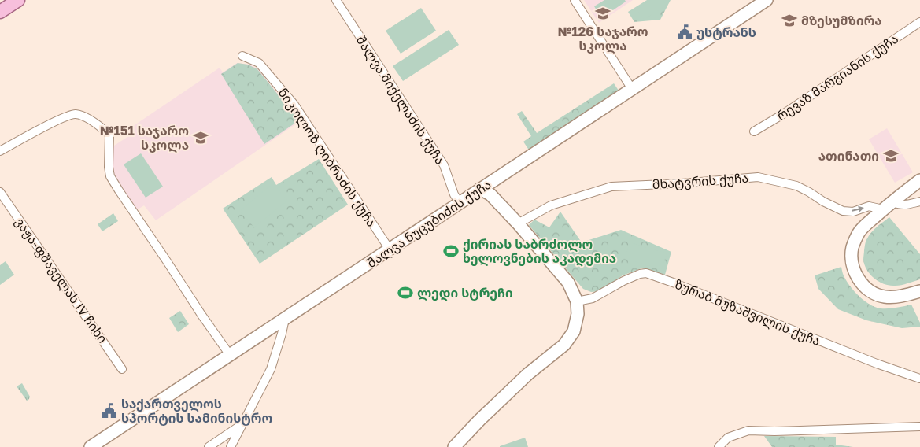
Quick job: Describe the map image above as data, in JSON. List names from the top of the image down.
{
  "streets": {
    "main road": ["შალვა ნუცუბიძის ქუჩა"],
    "street": [
      "რევაზ მარგიანის ქუჩა",
      "შალვა მიქელაძის ქუჩა",
      "ნიკოლოზ ღიბრაძის ქუჩა",
      "მხატვრის ქუჩა",
      "ვაჟა-ფშაველას IV ჩიხი",
      "ზურაბ მუზაშვილის ქუჩა"
    ]
  },
  "crossings": [
    ["შალვა მიქელაძის ქუჩა", "შალვა ნუცუბიძის ქუჩა"],
    ["ნიკოლოზ ღიბრაძის ქუჩა", "შალვა ნუცუბიძის ქუჩა"]
  ],
  "one_way": ["მხატვრის ქუჩა"],
  "places": {
    "school or university": [
      "№126 საჯარო სკოლა",
      "მზესუმზირა",
      "№151 საჯარო სკოლა",
      "ათინათი"
    ],
    "public building": ["უსტრანს", "საქართველოს სპორტის სამინისტრო"],
    "sports": ["ქირიას საბრძოლო ხელოვნების აკადემია", "ლედი სტრეჩი"]
  }
}
